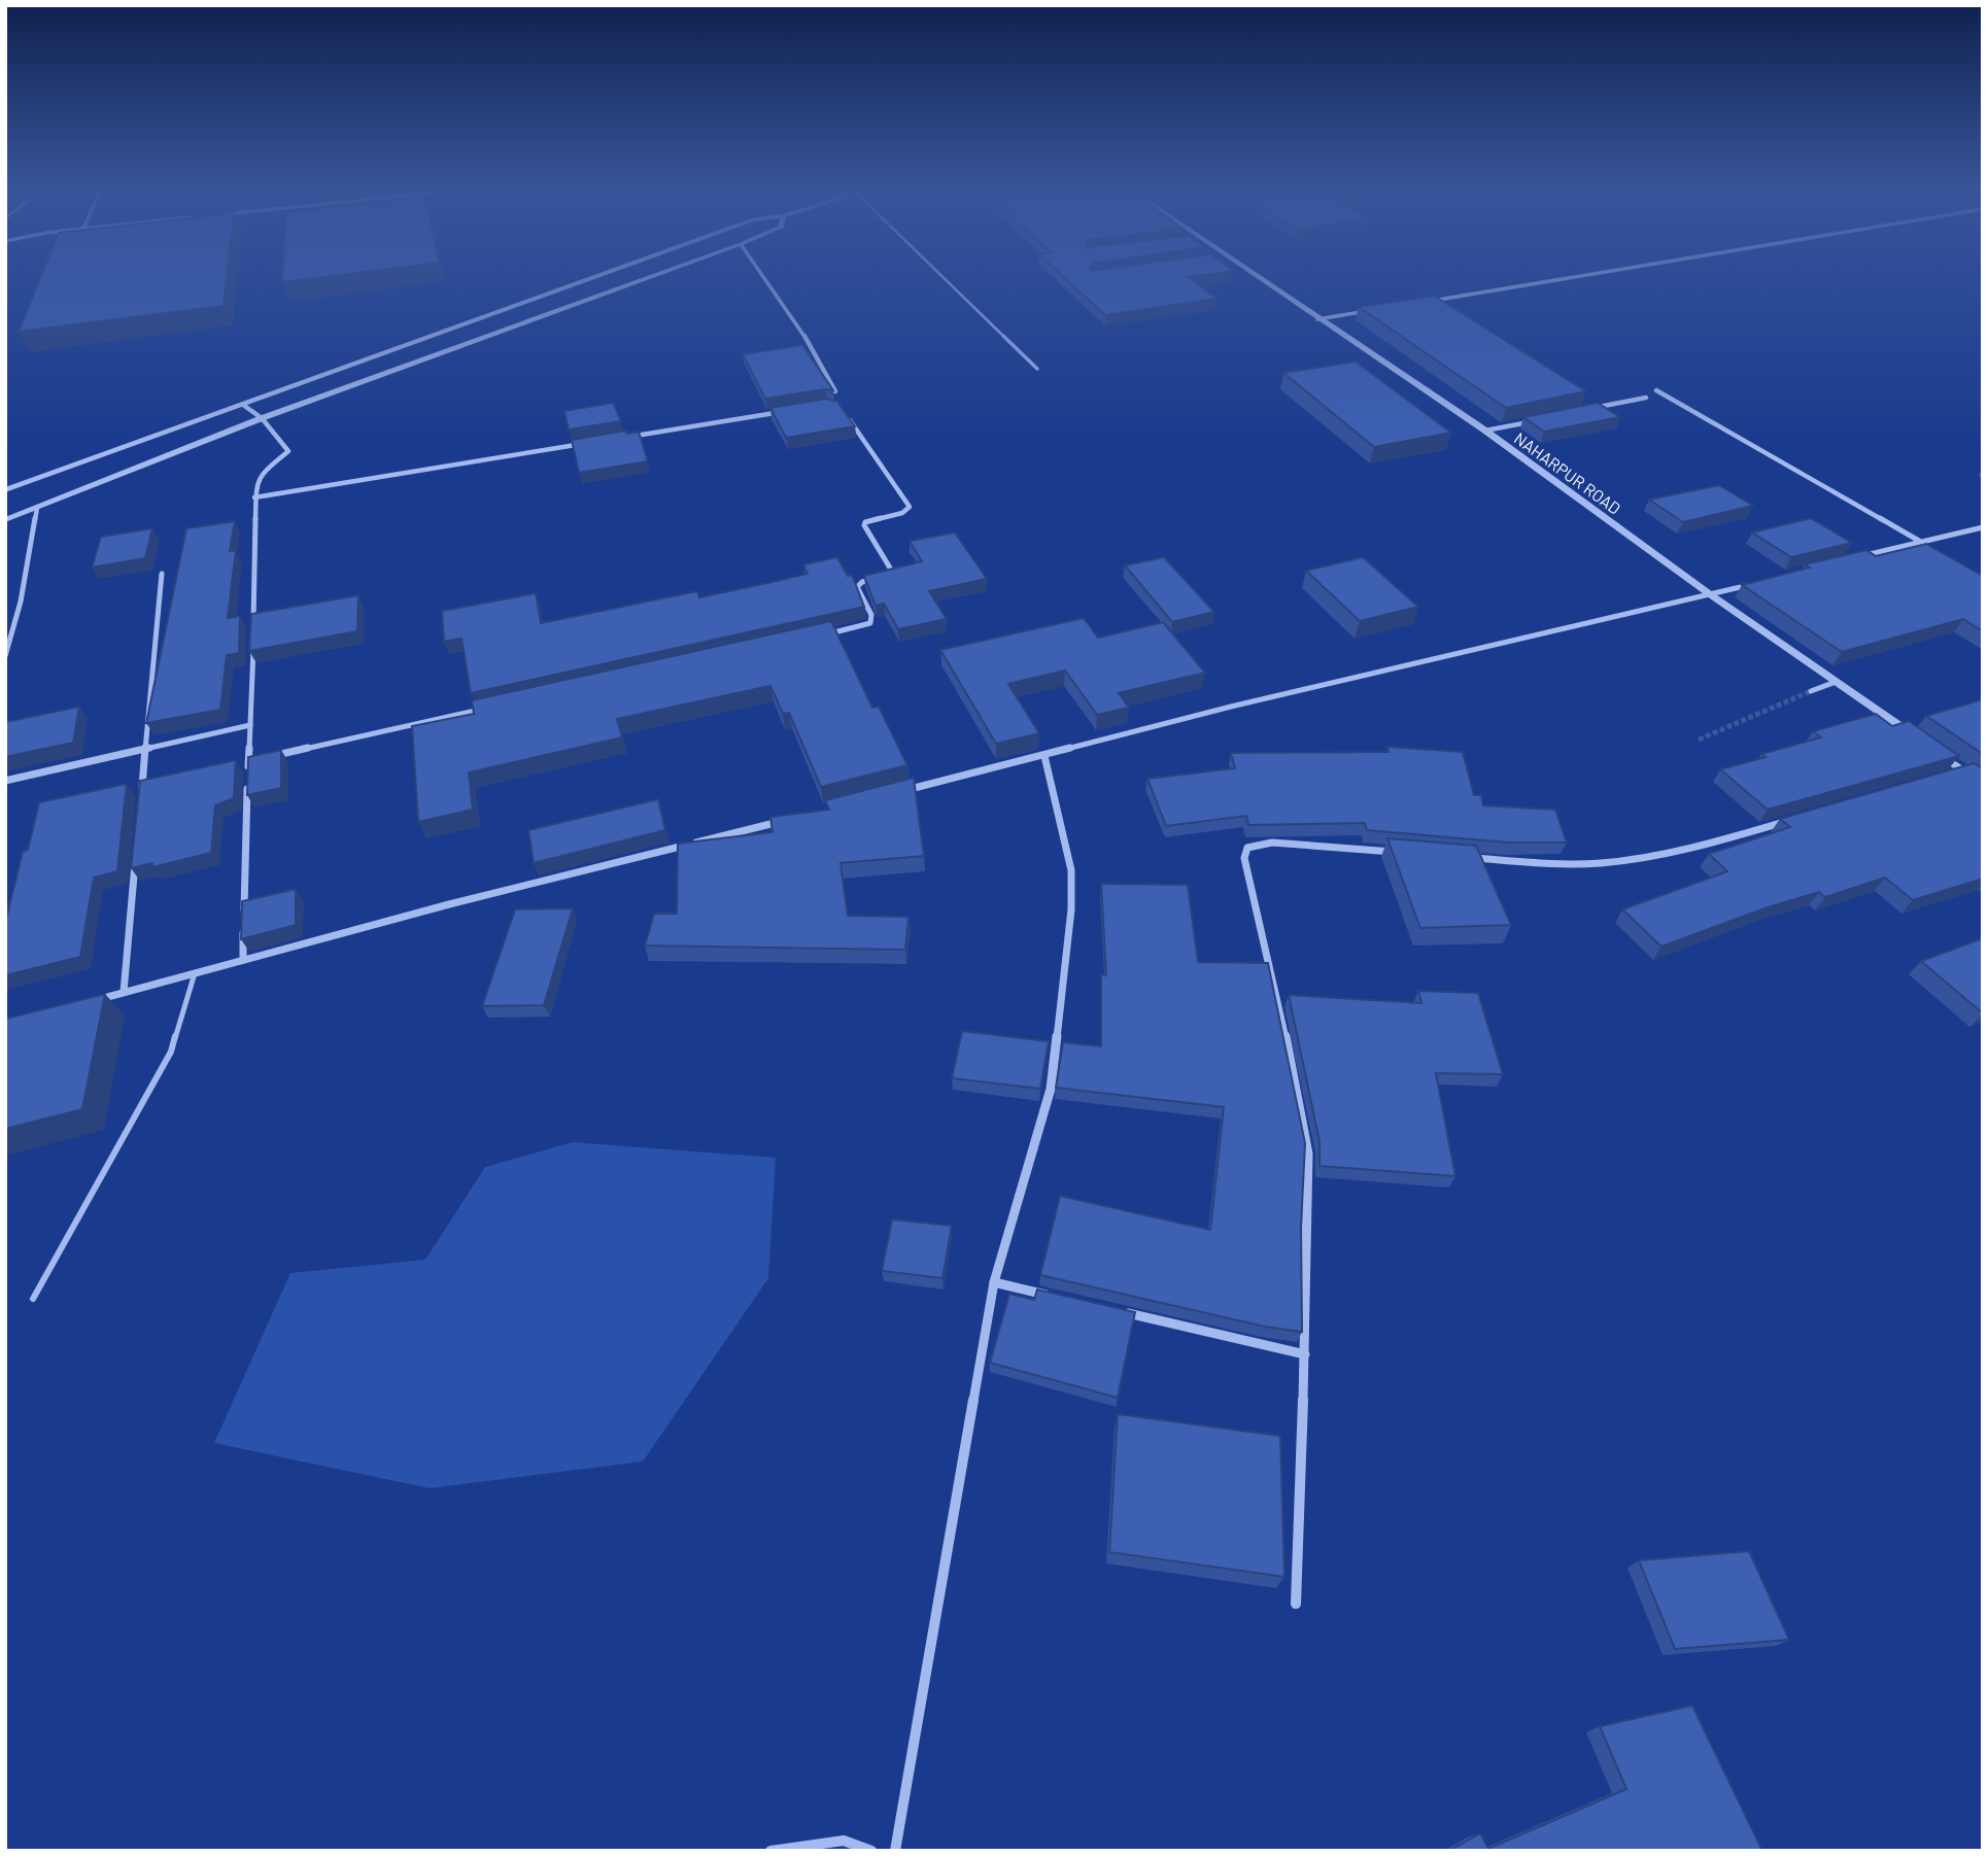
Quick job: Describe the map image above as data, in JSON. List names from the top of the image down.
{
  "streets": {
    "street": ["NAHARPUR ROAD"]
  }
}
